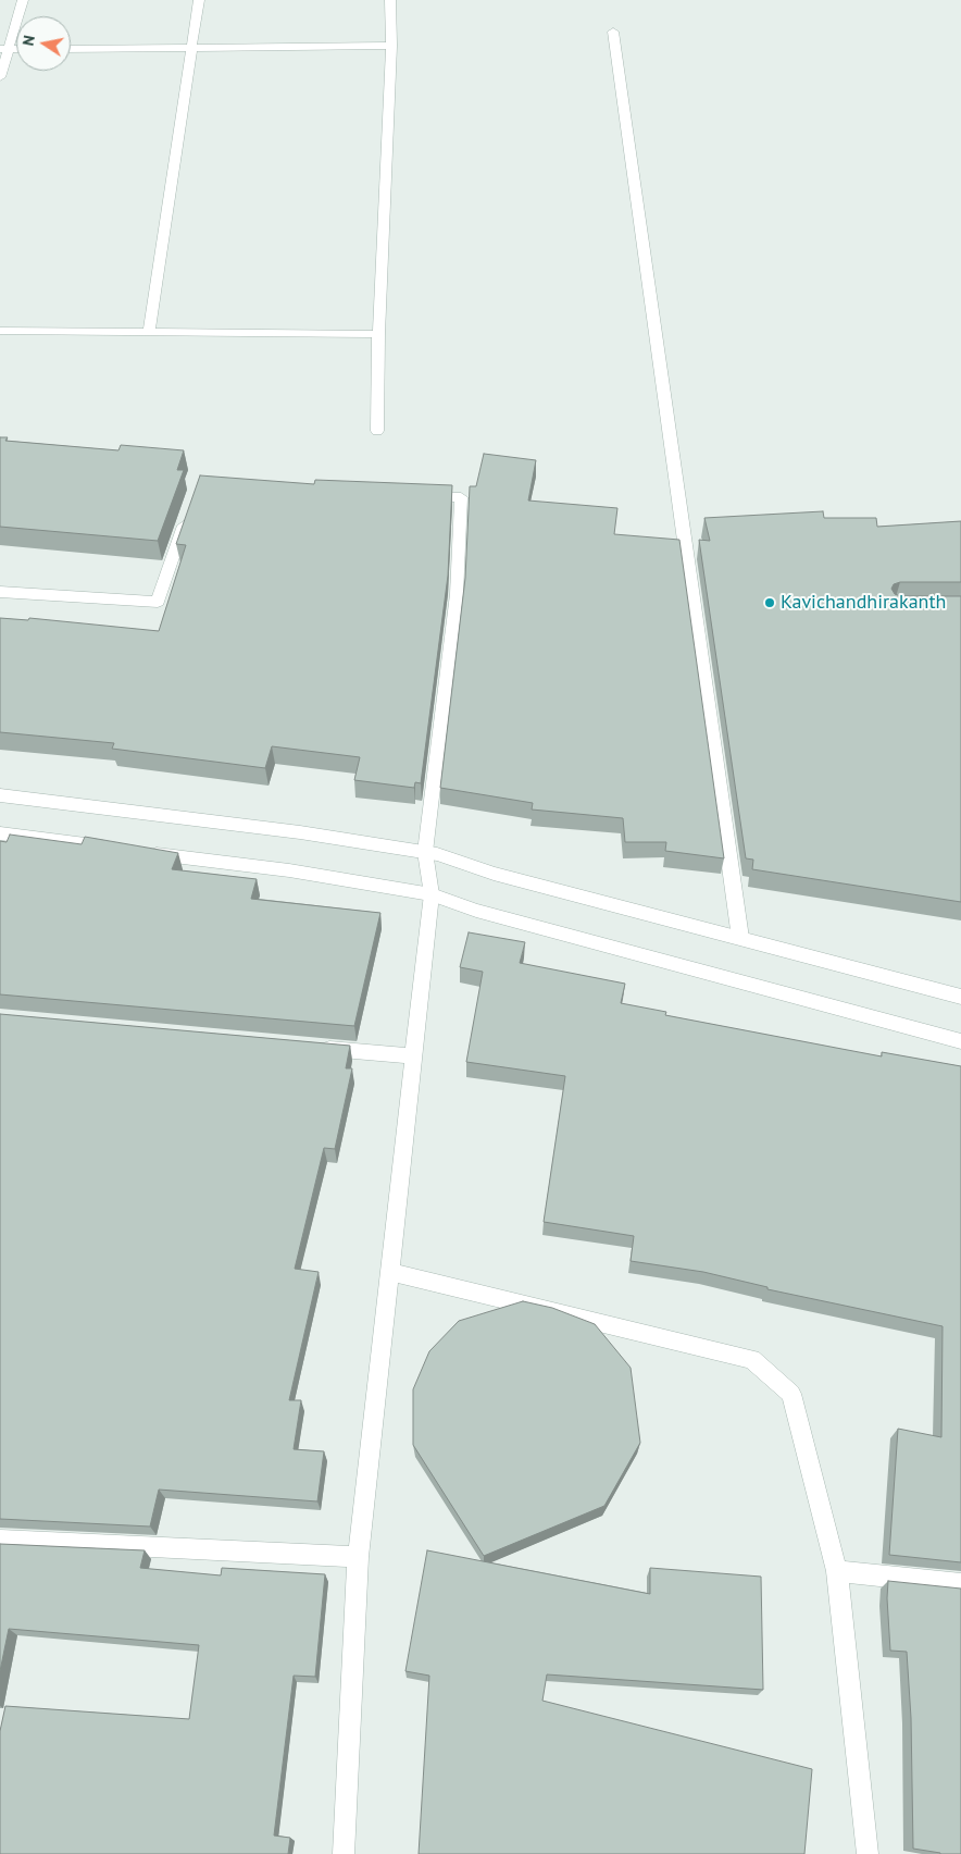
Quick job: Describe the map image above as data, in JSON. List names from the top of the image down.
{
  "places": ["Kavichandhirakanth"],
  "north": "left"
}
